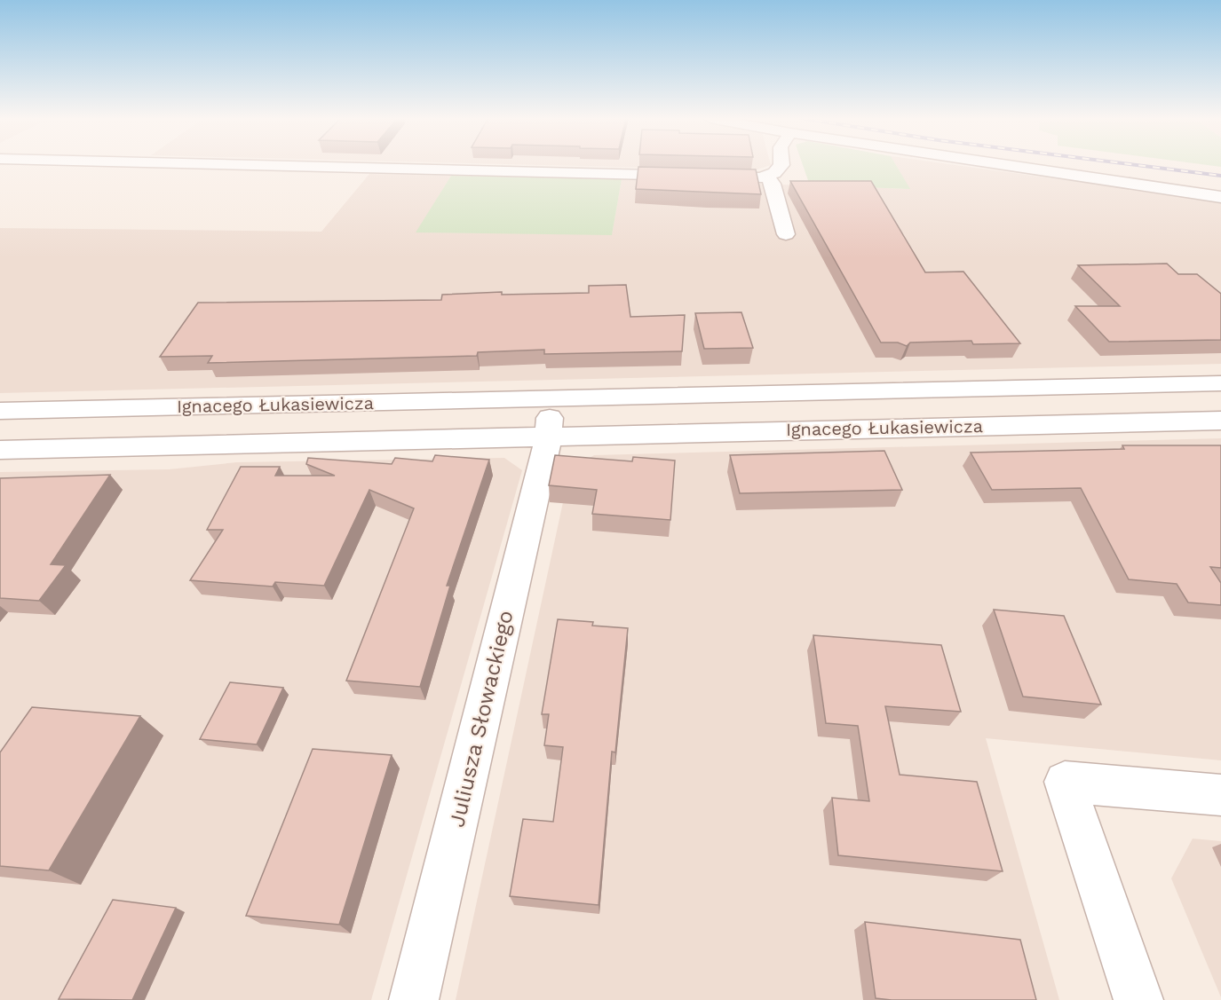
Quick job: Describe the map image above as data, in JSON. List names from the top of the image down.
{
  "streets": {
    "street": ["Ignacego Łukasiewicza", "Juliusza Słowackiego"]
  },
  "crossings": [
    ["Ignacego Łukasiewicza", "Juliusza Słowackiego"]
  ]
}
